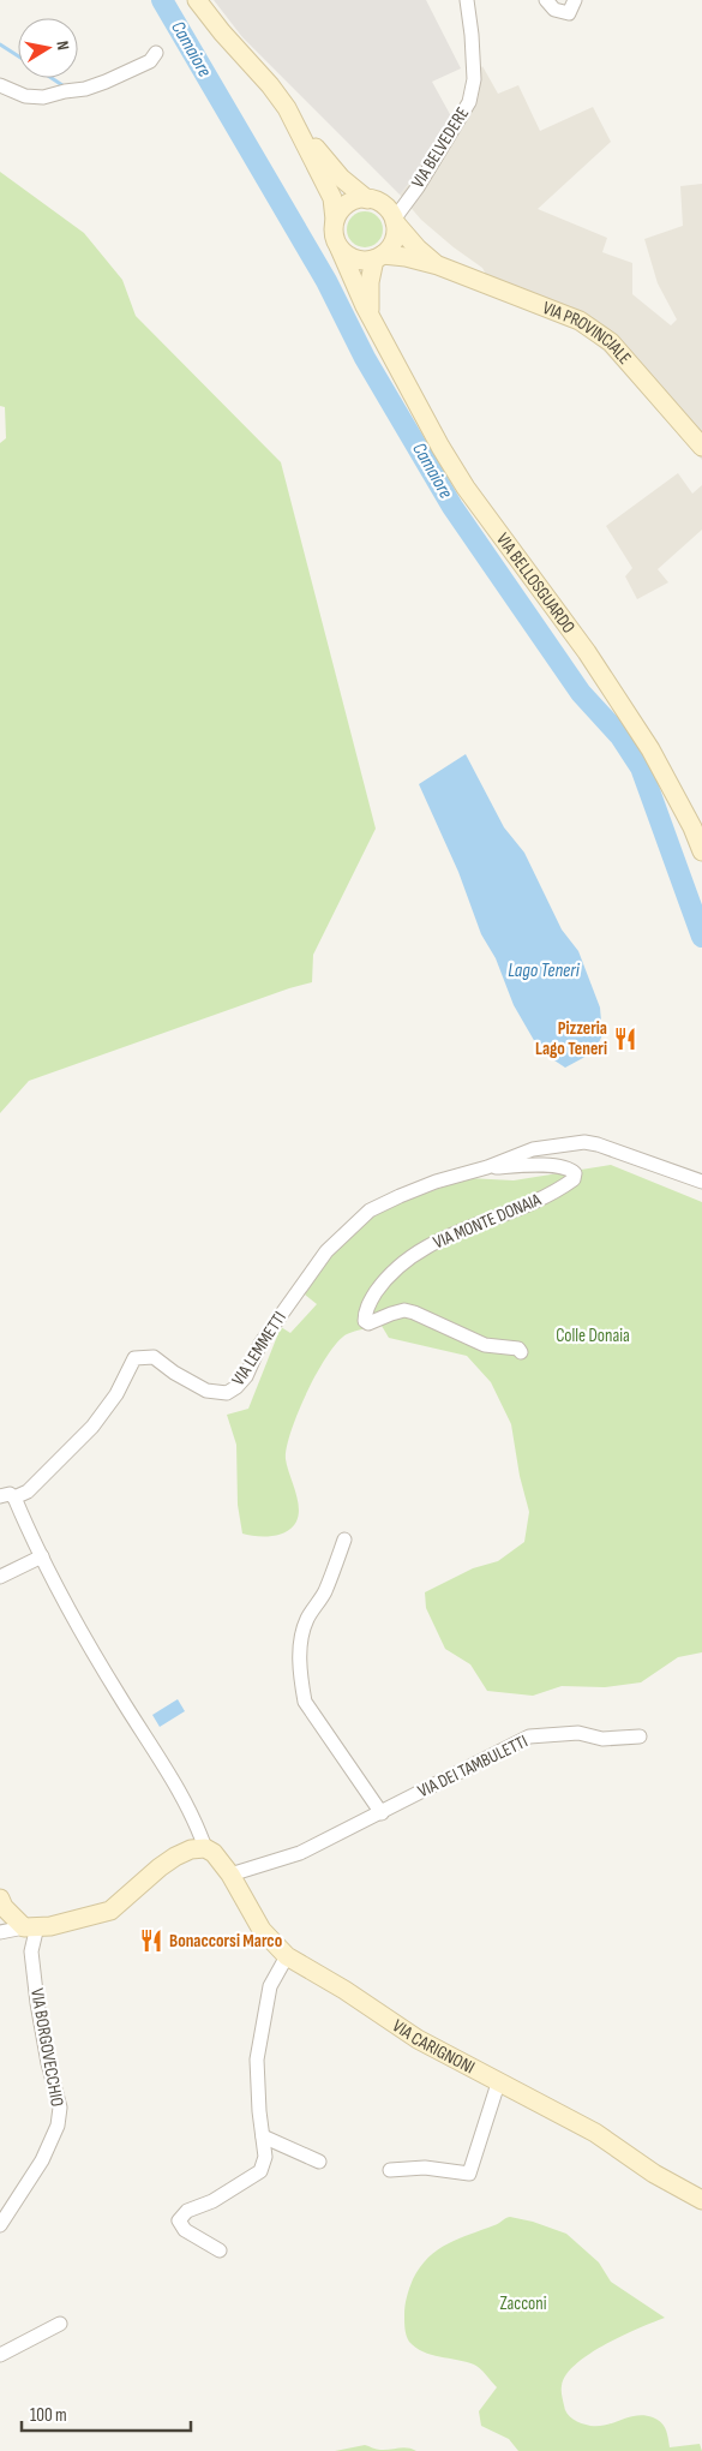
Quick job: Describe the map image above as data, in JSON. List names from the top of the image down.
{
  "streets": {
    "main road": ["VIA PROVINCIALE", "VIA BELLOSGUARDO", "VIA CARIGNONI"],
    "street": [
      "VIA BELVEDERE",
      "VIA MONTE DONAIA",
      "VIA LEMMETTI",
      "VIA DEI TAMBULETTI",
      "VIA BORGOVECCHIO"
    ]
  },
  "crossings": [
    ["VIA BELVEDERE", "VIA PROVINCIALE"],
    ["VIA PROVINCIALE", "VIA BELLOSGUARDO"],
    ["VIA MONTE DONAIA", "VIA LEMMETTI"],
    ["VIA DEI TAMBULETTI", "VIA CARIGNONI"]
  ],
  "water": ["Camaiore", "Lago Teneri"],
  "parks": ["Colle Donaia", "Zacconi"],
  "places": {
    "restaurant": ["Pizzeria Lago Teneri", "Bonaccorsi Marco"]
  },
  "scale_bar": "100 m",
  "north": "right"
}
